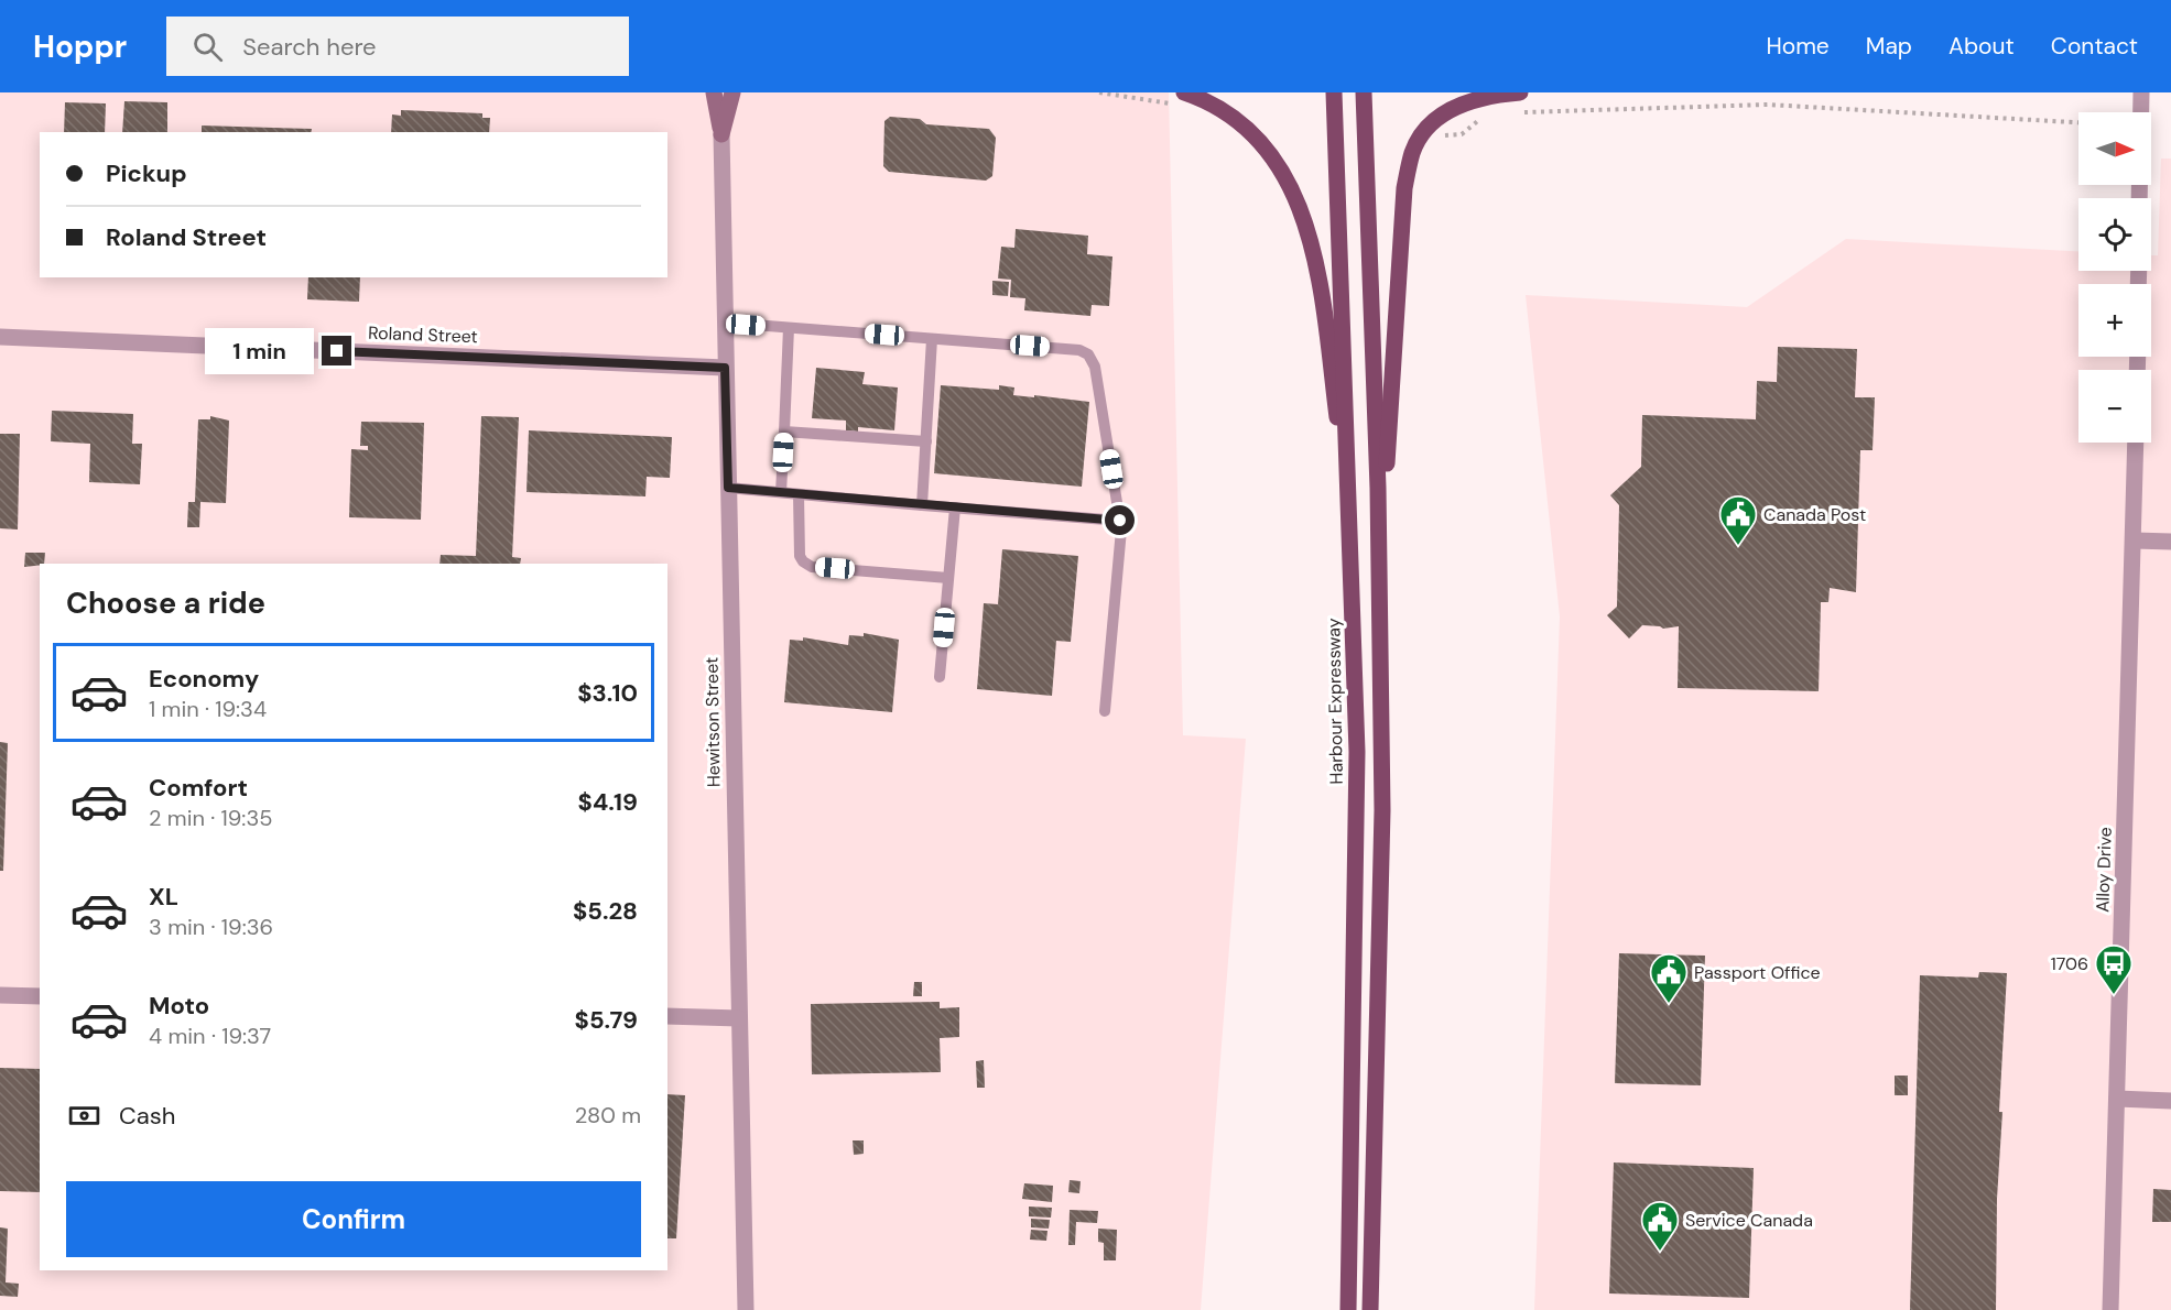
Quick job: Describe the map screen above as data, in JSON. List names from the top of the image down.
{
  "streets": {
    "main road": ["Harbour Expressway"],
    "street": ["Roland Street", "Hewitson Street", "Alloy Drive"]
  },
  "crossings": [
    ["Roland Street", "Hewitson Street"]
  ],
  "places": {
    "public building": ["Canada Post", "Passport Office", "Service Canada"],
    "bus stop": ["1706"]
  },
  "north": "right",
  "page": {
    "header": "Hoppr",
    "search": "Search here",
    "nav": [
      "Home",
      "Map",
      "About",
      "Contact"
    ],
    "map_buttons": ["+", "−"],
    "banner": ["Pickup", "Roland Street"],
    "bubble": "1 min",
    "heading": "Choose a ride",
    "list": [
      {
        "name": "Economy",
        "note": "1 min · 19:34",
        "value": "$3.10"
      },
      {
        "name": "Comfort",
        "note": "2 min · 19:35",
        "value": "$4.19"
      },
      {
        "name": "XL",
        "note": "3 min · 19:36",
        "value": "$5.28"
      },
      {
        "name": "Moto",
        "note": "4 min · 19:37",
        "value": "$5.79"
      }
    ],
    "pay": ["Cash", "280 m"],
    "buttons": "Confirm"
  }
}
